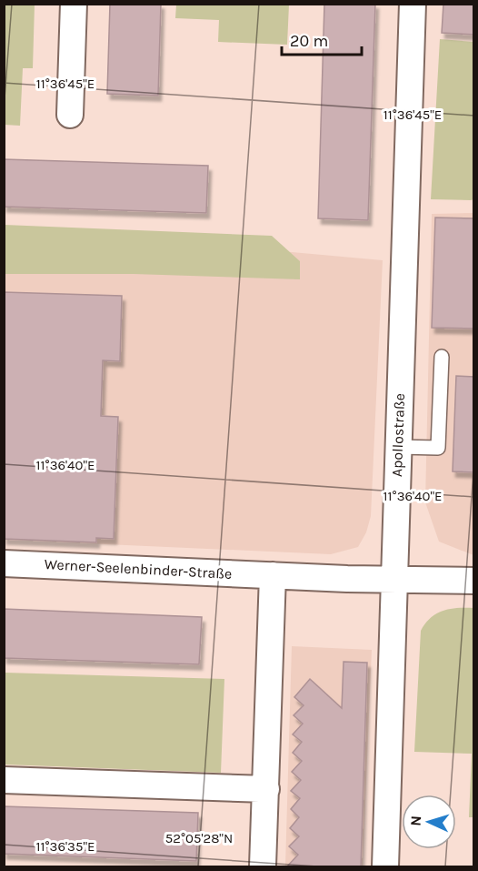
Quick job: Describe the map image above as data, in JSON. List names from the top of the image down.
{
  "streets": {
    "street": ["Apollostraße", "Werner-Seelenbinder-Straße"]
  },
  "crossings": [
    ["Apollostraße", "Werner-Seelenbinder-Straße"]
  ],
  "scale_bar": "20 m",
  "north": "left",
  "coordinates": [
    "11°36'45\"E",
    "11°36'40\"E",
    "52°05'28\"N",
    "11°36'35\"E"
  ]
}
